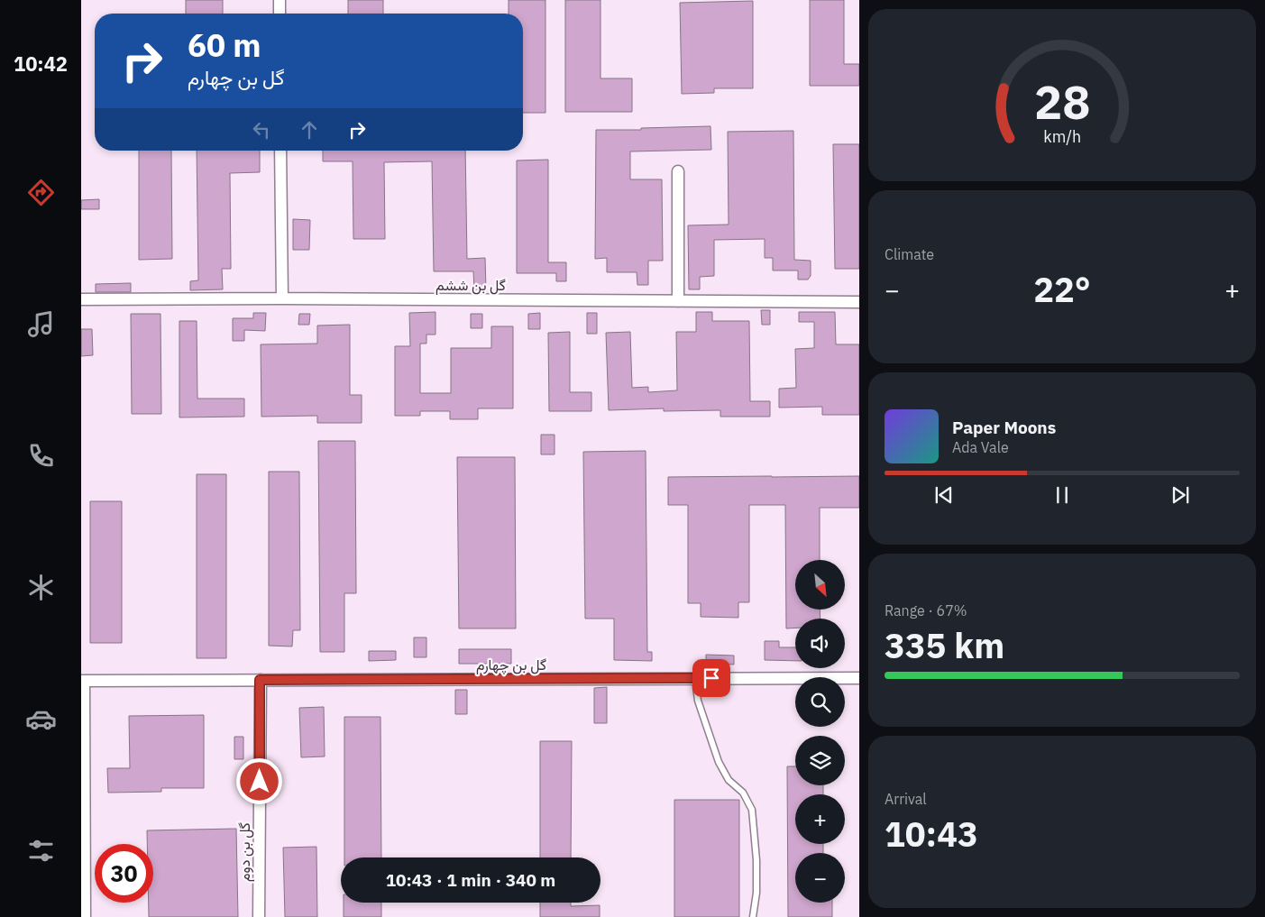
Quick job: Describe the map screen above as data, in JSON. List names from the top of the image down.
{
  "streets": {
    "street": ["گل بن ششم", "گل بن چهارم", "گل بن دوم"]
  },
  "crossings": [
    ["گل بن چهارم", "گل بن دوم"]
  ],
  "north": "bottom right",
  "page": {
    "tabs": "10:42",
    "turn": ["60 m", "گل بن چهارم"],
    "tile": [
      "Climate",
      ["Range · 67%", "335 km"],
      ["Arrival", "10:43"]
    ],
    "heat": ["−", "22°", "+"],
    "song": ["Paper Moons", "Ada Vale"],
    "map_buttons": ["+", "−"],
    "limit": "30",
    "trip": "10:43 · 1 min · 340 m",
    "gauge": ["28", "km/h"]
  }
}
